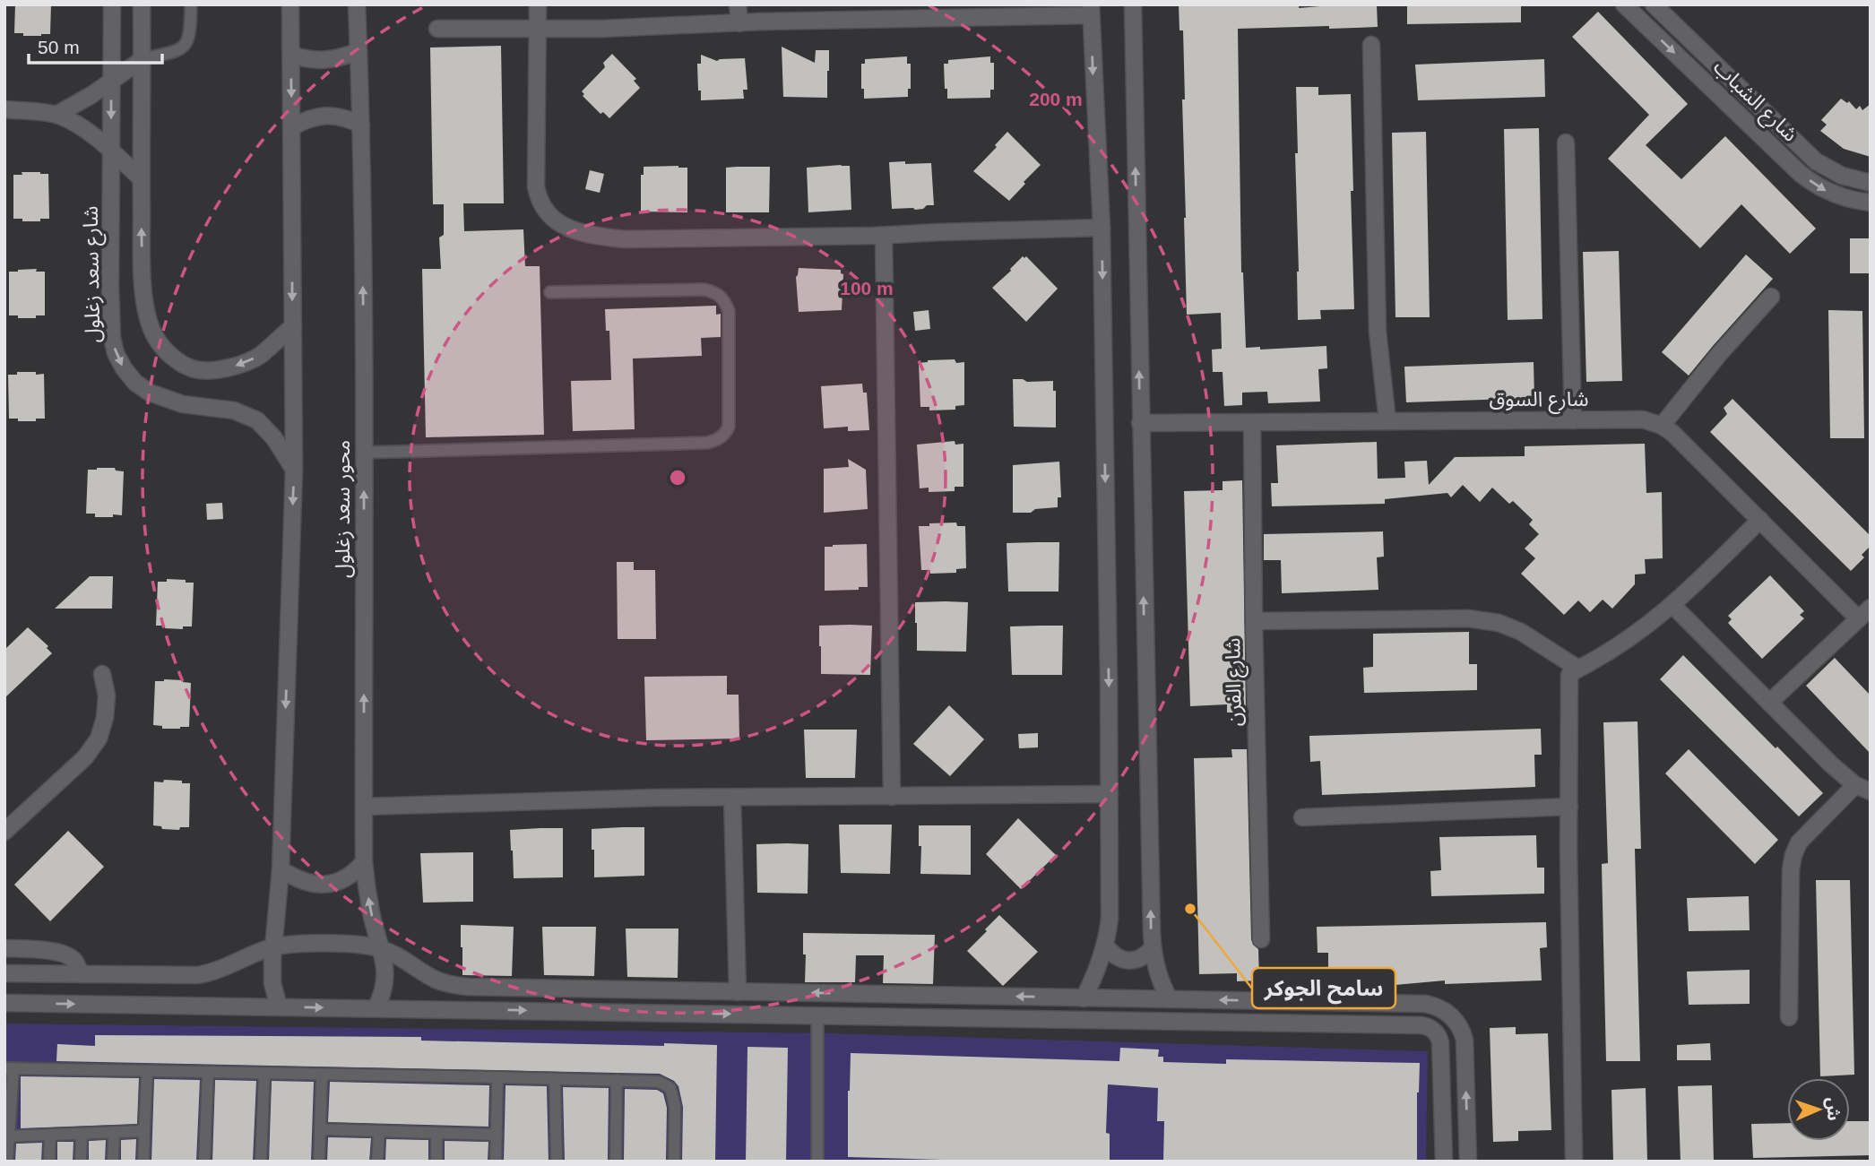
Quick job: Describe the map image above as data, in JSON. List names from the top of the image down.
{
  "streets": {
    "street": [
      "شارع الشباب",
      "شارع سعد زغلول",
      "شارع السوق",
      "محور سعد زغلول",
      "شارع الفرن"
    ]
  },
  "crossings": [
    ["شارع السوق", "شارع الفرن"]
  ],
  "places": ["سامح الجوكر"],
  "scale_bar": "50 m",
  "north": "right",
  "rings": ["200 m", "100 m"]
}
